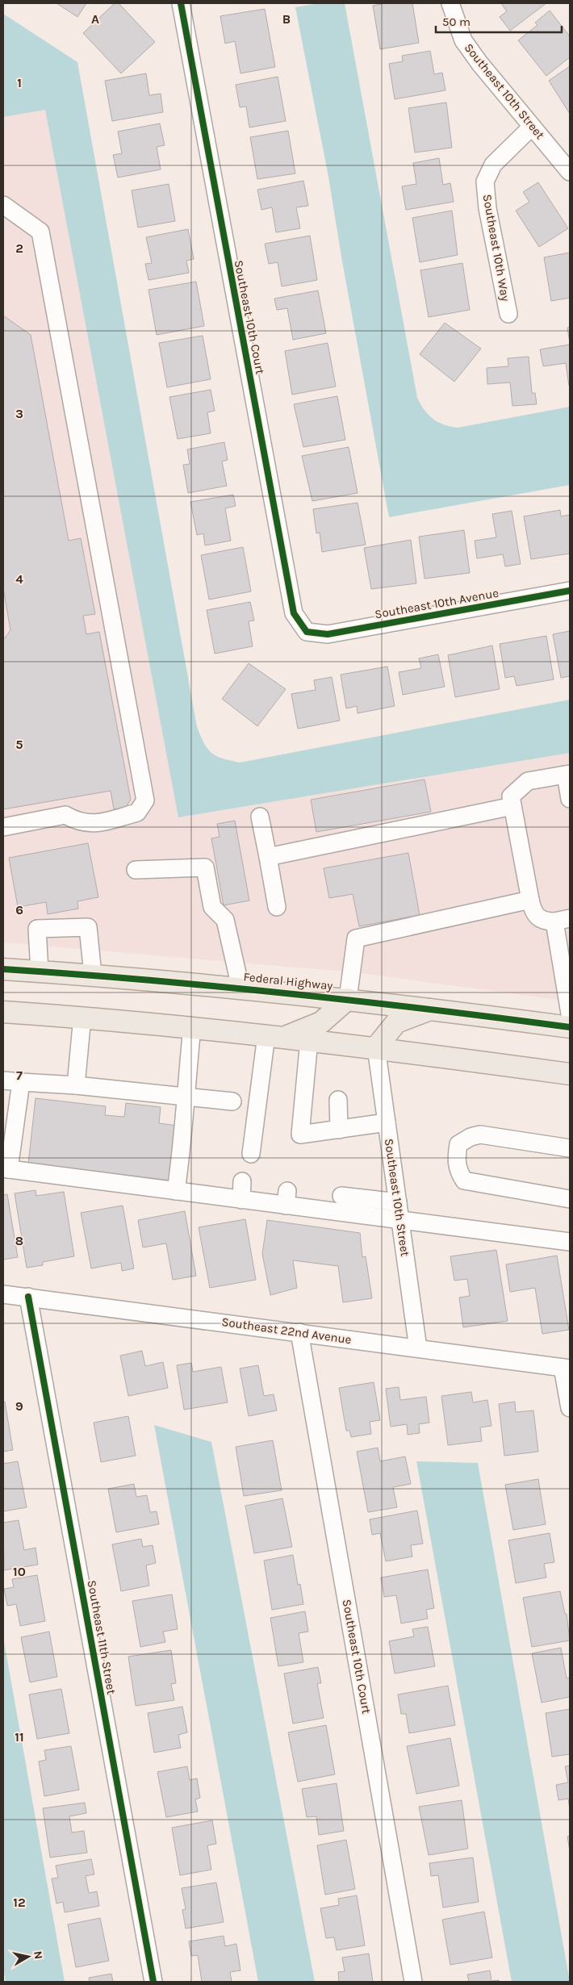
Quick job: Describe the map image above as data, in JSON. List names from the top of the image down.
{
  "streets": {
    "main road": ["Federal Highway"],
    "street": [
      "Southeast 10th Street",
      "Southeast 10th Way",
      "Southeast 10th Court",
      "Southeast 10th Avenue",
      "Southeast 22nd Avenue",
      "Southeast 11th Street"
    ]
  },
  "crossings": [
    ["Southeast 10th Street", "Southeast 10th Way"],
    ["Southeast 10th Street", "Southeast 22nd Avenue"],
    ["Southeast 10th Court", "Southeast 10th Avenue"],
    ["Southeast 10th Court", "Southeast 22nd Avenue"],
    ["Southeast 22nd Avenue", "Southeast 11th Street"]
  ],
  "scale_bar": "50 m",
  "north": "right",
  "grid": {
    "columns": ["A", "B"],
    "rows": [
      "1",
      "2",
      "3",
      "4",
      "5",
      "6",
      "7",
      "8",
      "9",
      "10",
      "11",
      "12"
    ]
  }
}
